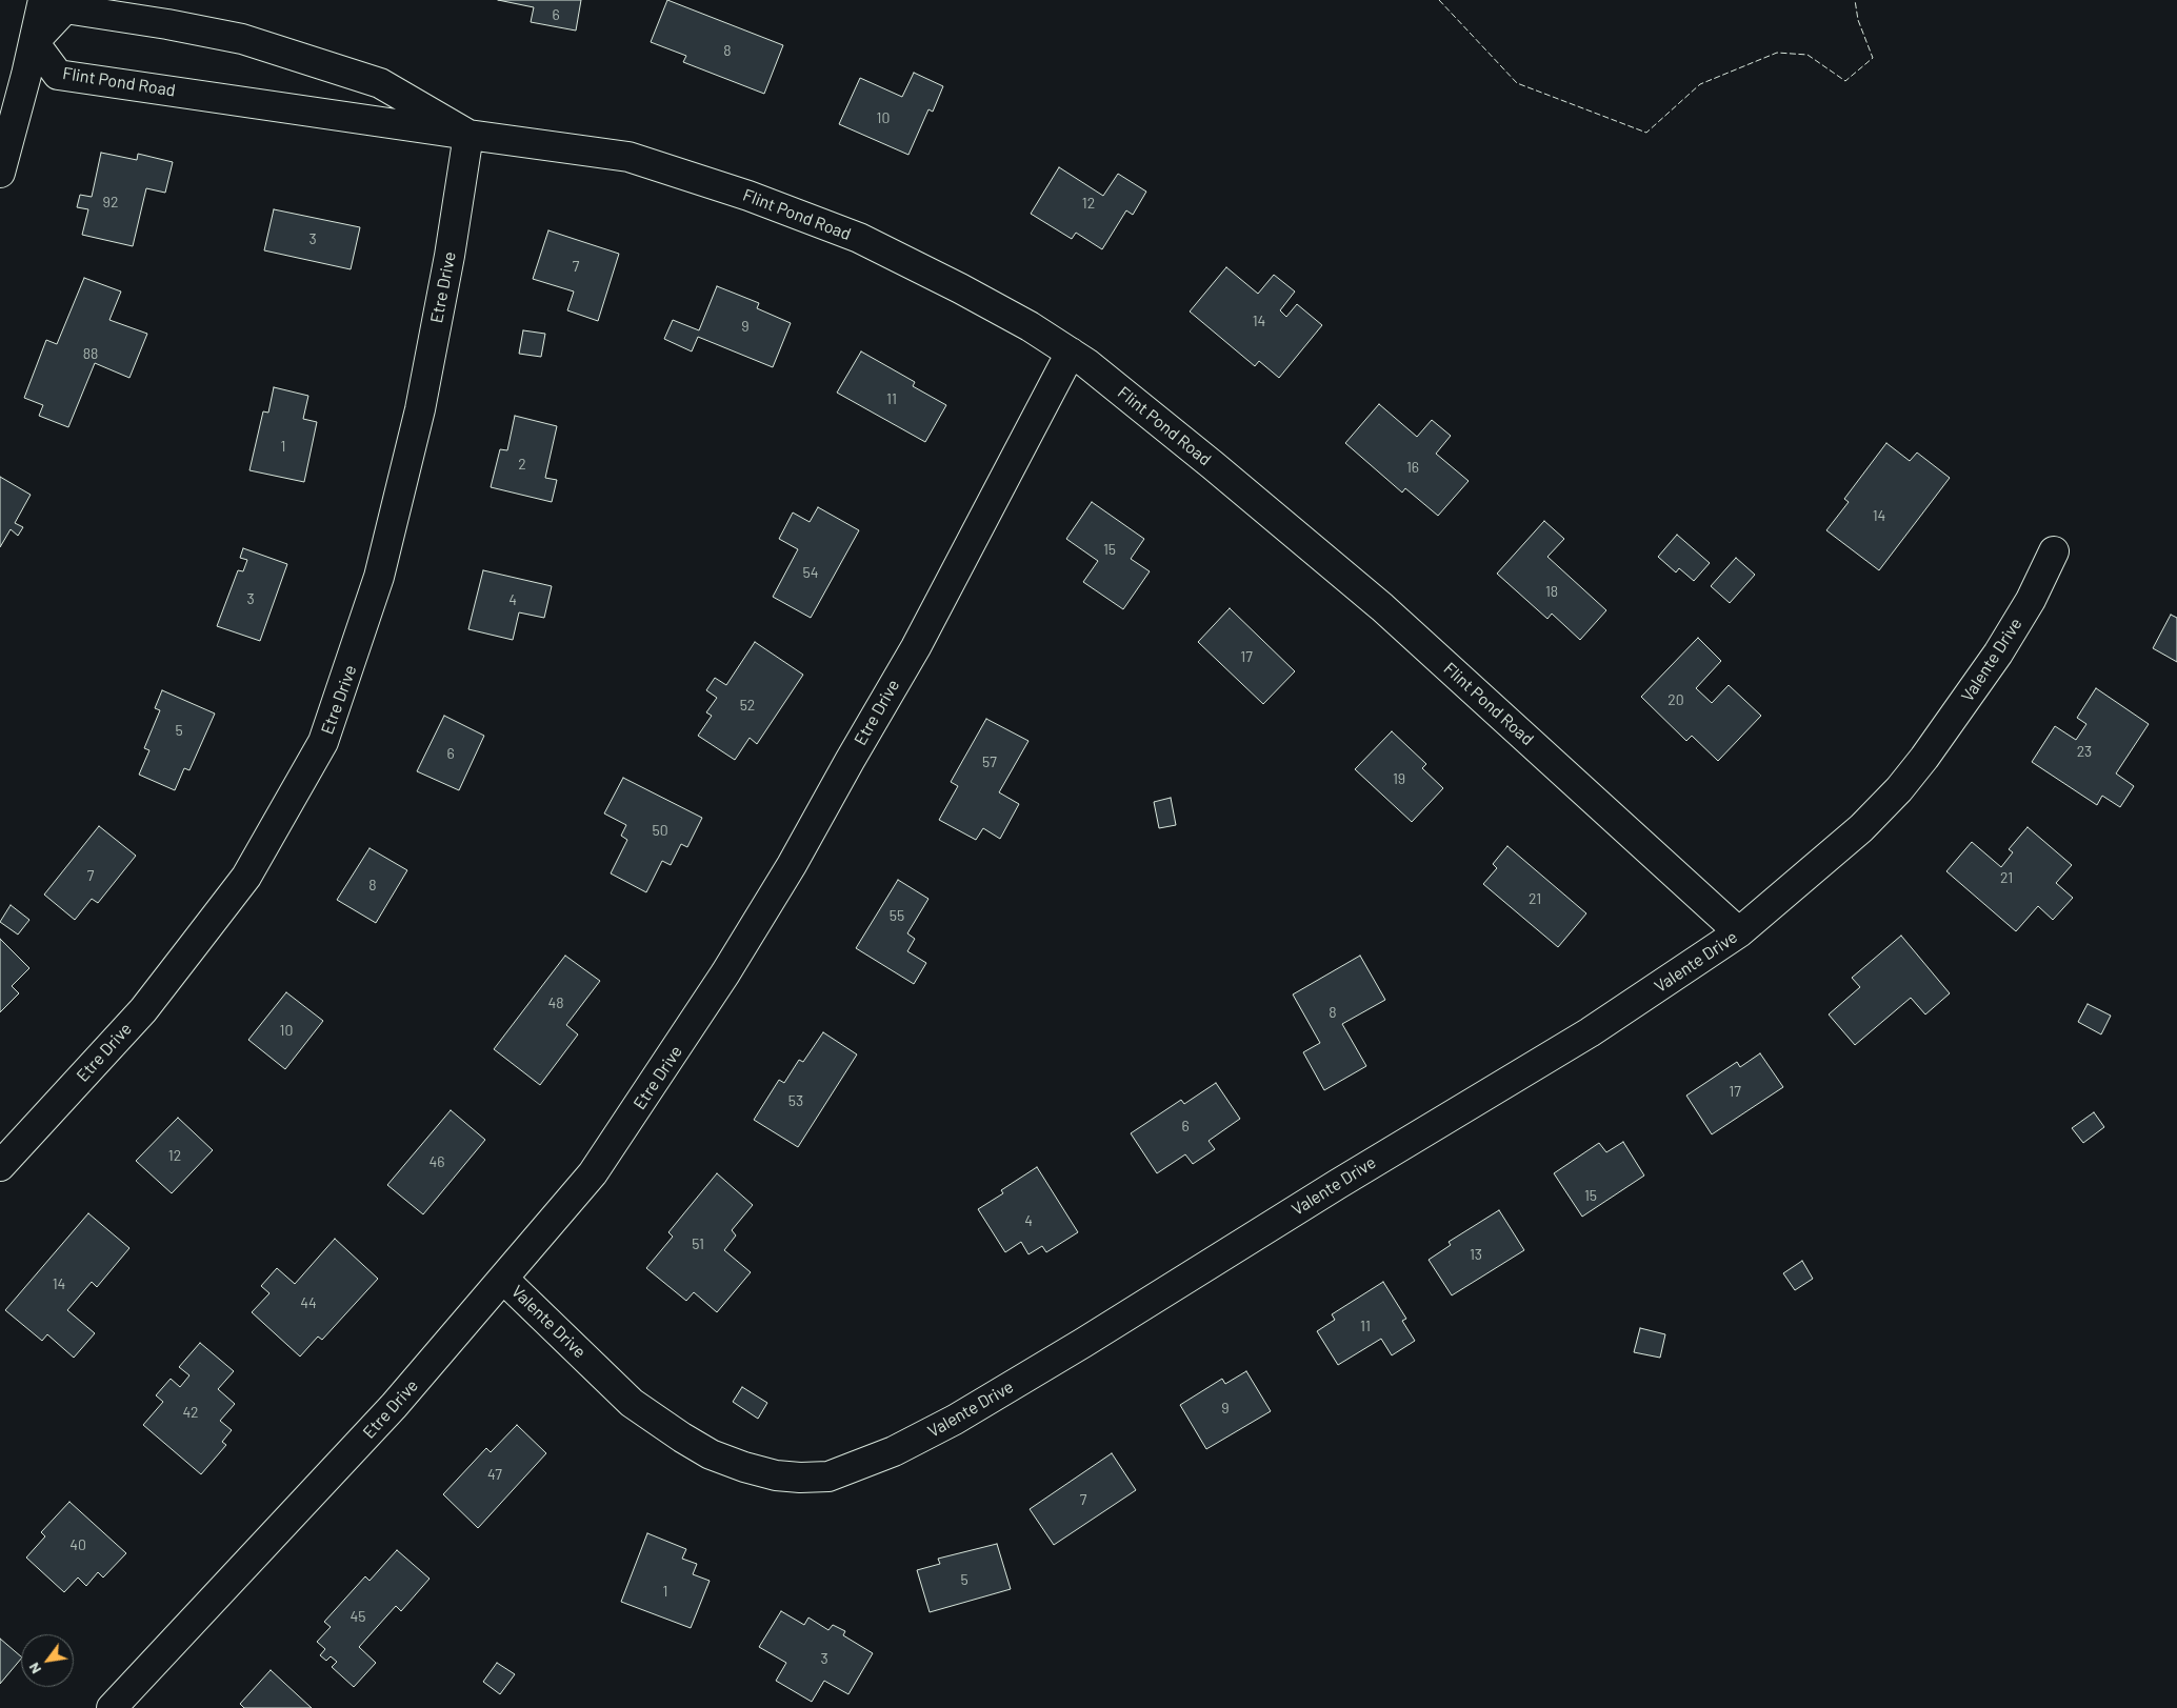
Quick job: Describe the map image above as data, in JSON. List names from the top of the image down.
{
  "streets": {
    "street": ["Flint Pond Road", "Etre Drive", "Valente Drive"]
  },
  "crossings": [
    ["Flint Pond Road", "Etre Drive"],
    ["Flint Pond Road", "Valente Drive"],
    ["Etre Drive", "Valente Drive"]
  ],
  "house_numbers": [
    "6",
    "8",
    "10",
    "92",
    "12",
    "3",
    "7",
    "14",
    "9",
    "88",
    "11",
    "1",
    "2",
    "16",
    "14",
    "15",
    "54",
    "18",
    "3",
    "4",
    "17",
    "20",
    "52",
    "5",
    "23",
    "6",
    "57",
    "19",
    "50",
    "7",
    "21",
    "8",
    "21",
    "55",
    "48",
    "8",
    "10",
    "17",
    "53",
    "6",
    "12",
    "46",
    "15",
    "4",
    "51",
    "13",
    "14",
    "44",
    "11",
    "9",
    "42",
    "47",
    "7",
    "40",
    "5",
    "1",
    "45",
    "3"
  ],
  "north": "bottom left"
}
